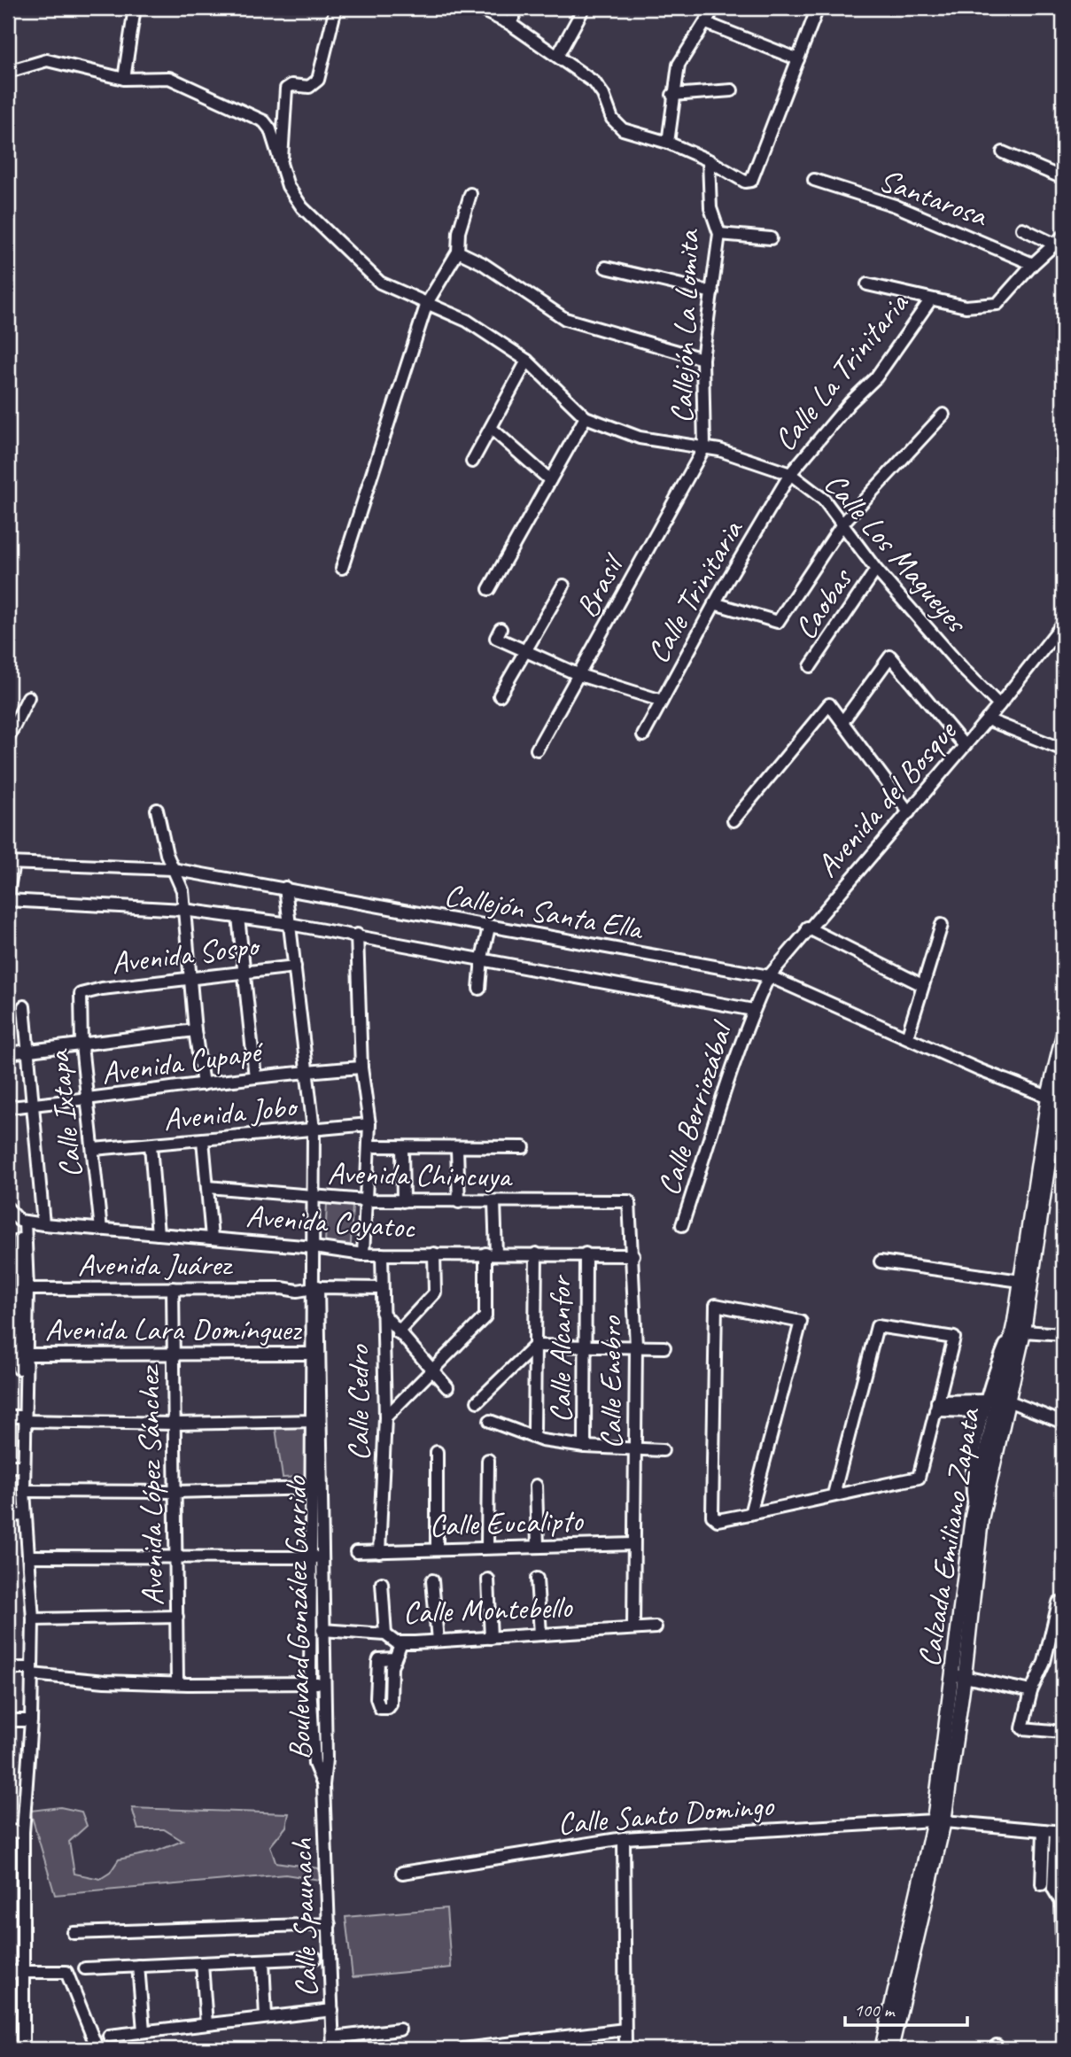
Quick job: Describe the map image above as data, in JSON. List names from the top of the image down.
{
  "streets": {
    "main road": ["Calzada Emiliano Zapata"],
    "street": [
      "Santarosa",
      "Callejón La Lomita",
      "Calle La Trinitaria",
      "Calle Los Magueyes",
      "Brasil",
      "Calle Trinitaria",
      "Caobas",
      "Avenida del Bosque",
      "Callejón Santa Ella",
      "Avenida Sospo",
      "Avenida Cupapé",
      "Calle Berriozábal",
      "Avenida Jobo",
      "Calle Ixtapa",
      "Avenida Chincuya",
      "Avenida Coyatoc",
      "Avenida Juárez",
      "Avenida Lara Domínguez",
      "Calle Alcanfor",
      "Calle Enebro",
      "Calle Cedro",
      "Avenida López Sánchez",
      "Calle Eucalipto",
      "Calle Montebello",
      "Boulevard González Garrido",
      "Calle Santo Domingo",
      "Calle Spaunach"
    ]
  },
  "crossings": [
    ["Callejón La Lomita", "Calle Los Magueyes"],
    ["Callejón La Lomita", "Brasil"],
    ["Calle La Trinitaria", "Calle Los Magueyes"],
    ["Calle La Trinitaria", "Calle Trinitaria"],
    ["Calle Los Magueyes", "Brasil"],
    ["Calle Los Magueyes", "Calle Trinitaria"],
    ["Calle Los Magueyes", "Caobas"],
    ["Calle Los Magueyes", "Avenida del Bosque"],
    ["Avenida del Bosque", "Callejón Santa Ella"],
    ["Avenida del Bosque", "Calle Berriozábal"],
    ["Callejón Santa Ella", "Calzada Emiliano Zapata"],
    ["Callejón Santa Ella", "Boulevard González Garrido"],
    ["Avenida Sospo", "Calle Ixtapa"],
    ["Avenida Sospo", "Boulevard González Garrido"],
    ["Avenida Cupapé", "Calle Ixtapa"],
    ["Avenida Cupapé", "Boulevard González Garrido"],
    ["Avenida Jobo", "Calle Ixtapa"],
    ["Avenida Jobo", "Boulevard González Garrido"],
    ["Calle Ixtapa", "Avenida Coyatoc"],
    ["Avenida Chincuya", "Calle Enebro"],
    ["Avenida Chincuya", "Boulevard González Garrido"],
    ["Avenida Coyatoc", "Calle Alcanfor"],
    ["Avenida Coyatoc", "Calle Enebro"],
    ["Avenida Coyatoc", "Calle Cedro"],
    ["Avenida Coyatoc", "Boulevard González Garrido"],
    ["Avenida Juárez", "Calle Cedro"],
    ["Avenida Juárez", "Avenida López Sánchez"],
    ["Avenida Juárez", "Boulevard González Garrido"],
    ["Avenida Lara Domínguez", "Avenida López Sánchez"],
    ["Avenida Lara Domínguez", "Boulevard González Garrido"],
    ["Calle Enebro", "Calle Eucalipto"],
    ["Calle Enebro", "Calle Montebello"],
    ["Calle Cedro", "Calle Eucalipto"],
    ["Calzada Emiliano Zapata", "Calle Santo Domingo"],
    ["Calle Montebello", "Boulevard González Garrido"],
    ["Boulevard González Garrido", "Calle Spaunach"]
  ],
  "scale_bar": "100 m"
}
